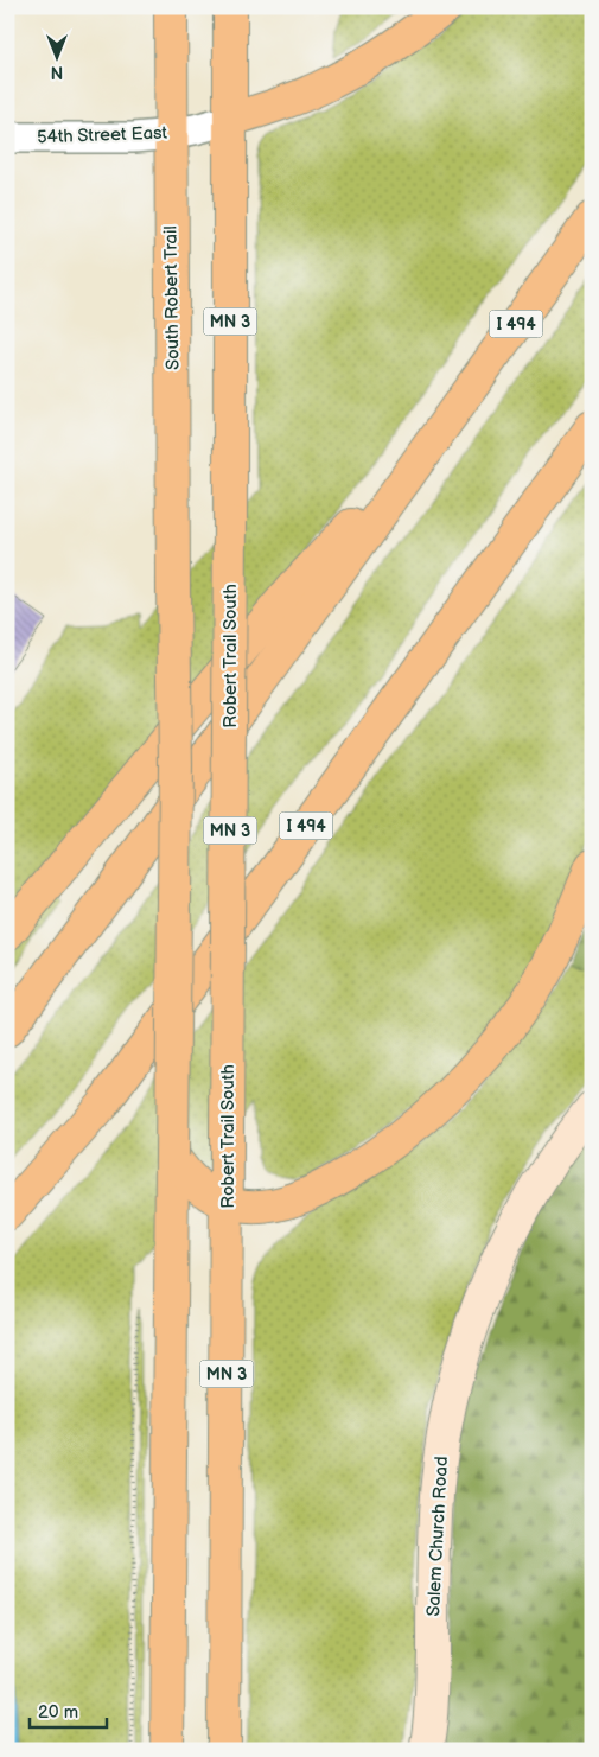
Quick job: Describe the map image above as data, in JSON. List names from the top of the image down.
{
  "streets": {
    "main road": [
      "South Robert Trail",
      "MN 3",
      "I 494",
      "Robert Trail South"
    ],
    "street": ["54th Street East", "Salem Church Road"]
  },
  "crossings": [
    ["54th Street East", "South Robert Trail"],
    ["54th Street East", "MN 3"],
    ["54th Street East", "Robert Trail South"],
    ["MN 3", "Robert Trail South"]
  ],
  "scale_bar": "20 m",
  "north": "bottom"
}
